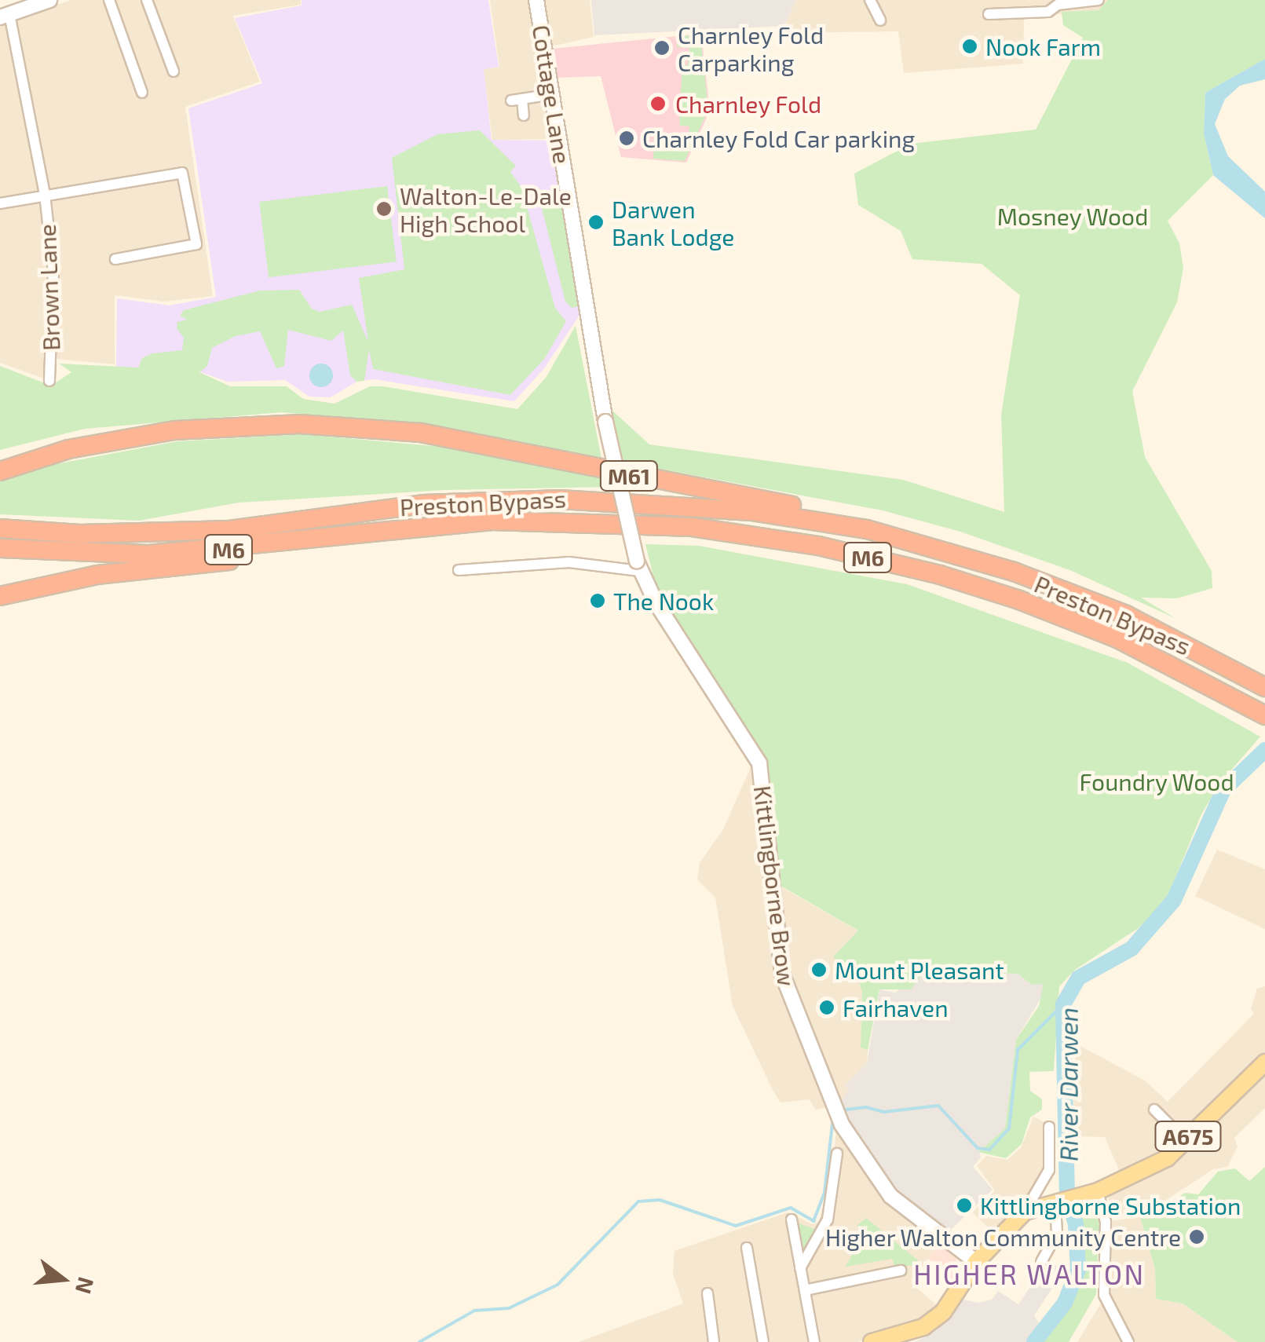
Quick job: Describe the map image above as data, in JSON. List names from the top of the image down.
{
  "streets": {
    "highway": ["M61", "Preston Bypass", "M6"],
    "main road": ["A675"],
    "street": ["Cottage Lane", "Brown Lane", "Kittlingborne Brow"]
  },
  "crossings": [
    ["Cottage Lane", "Kittlingborne Brow"],
    ["M61", "Preston Bypass"],
    ["M61", "M6"],
    ["Preston Bypass", "M6"],
    ["Kittlingborne Brow", "A675"]
  ],
  "districts": ["HIGHER WALTON"],
  "water": ["River Darwen"],
  "parks": ["Mosney Wood", "Foundry Wood"],
  "places": [
    "Nook Farm",
    "Charnley Fold Carparking",
    "Charnley Fold",
    "Charnley Fold Car parking",
    "Walton-Le-Dale High School",
    "Darwen Bank Lodge",
    "The Nook",
    "Mount Pleasant",
    "Fairhaven",
    "Kittlingborne Substation",
    "Higher Walton Community Centre"
  ],
  "north": "right"
}
